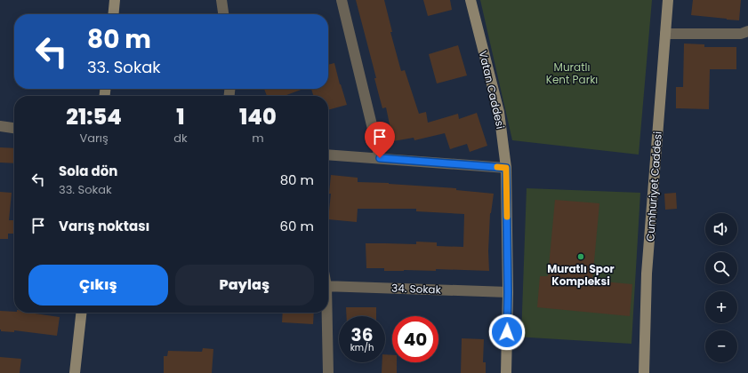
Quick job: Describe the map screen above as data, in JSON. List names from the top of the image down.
{
  "streets": {
    "street": ["Vatan Caddesi", "Cumhuriyet Caddesi", "34. Sokak"]
  },
  "crossings": [
    ["Vatan Caddesi", "34. Sokak"]
  ],
  "parks": ["Muratlı Kent Parkı"],
  "places": ["Muratlı Spor Kompleksi"],
  "page": {
    "turn": ["80 m", "33. Sokak"],
    "eta": [
      "21:54",
      "Varış",
      "1",
      "dk",
      "140",
      "m"
    ],
    "list": [
      {
        "name": "Sola dön",
        "note": "33. Sokak",
        "value": "80 m"
      },
      {
        "name": "Varış noktası",
        "value": "60 m"
      }
    ],
    "map_buttons": ["+", "−"],
    "buttons": ["Çıkış", "Paylaş"],
    "speed": "36 km/h",
    "limit": "40"
  }
}
